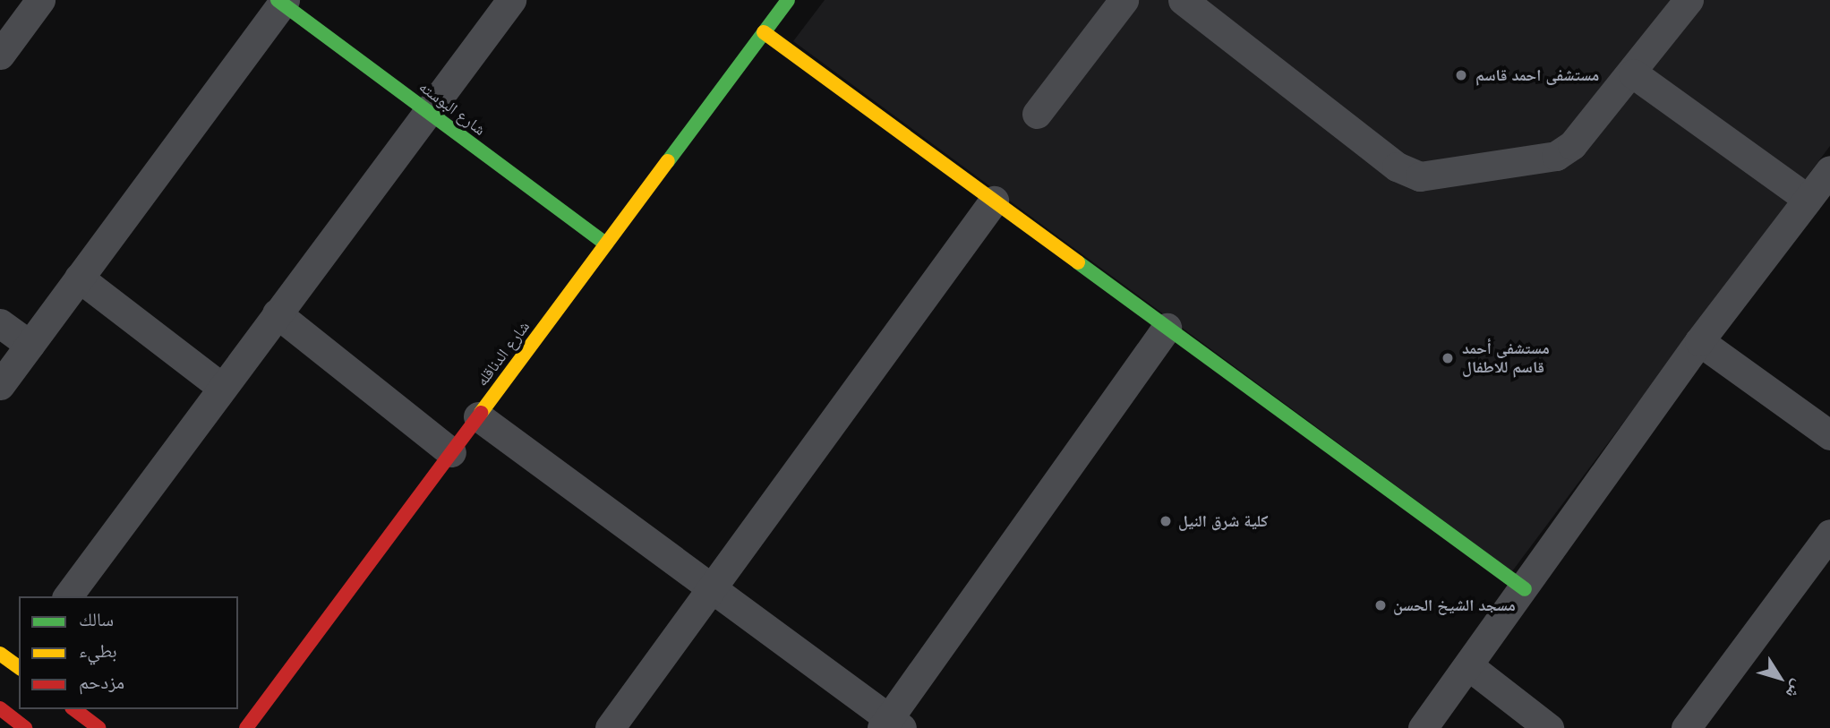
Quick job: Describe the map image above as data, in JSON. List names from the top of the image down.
{
  "streets": {
    "street": ["شارع البوسته", "شارع الدناقله"]
  },
  "crossings": [
    ["شارع البوسته", "شارع الدناقله"]
  ],
  "places": [
    "مستشفى احمد قاسم",
    "مستشفى أحمد قاسم للاطفال",
    "كلية شرق النيل",
    "مسجد الشيخ الحسن"
  ],
  "legend": ["سالك", "بطيء", "مزدحم"],
  "north": "bottom right"
}
